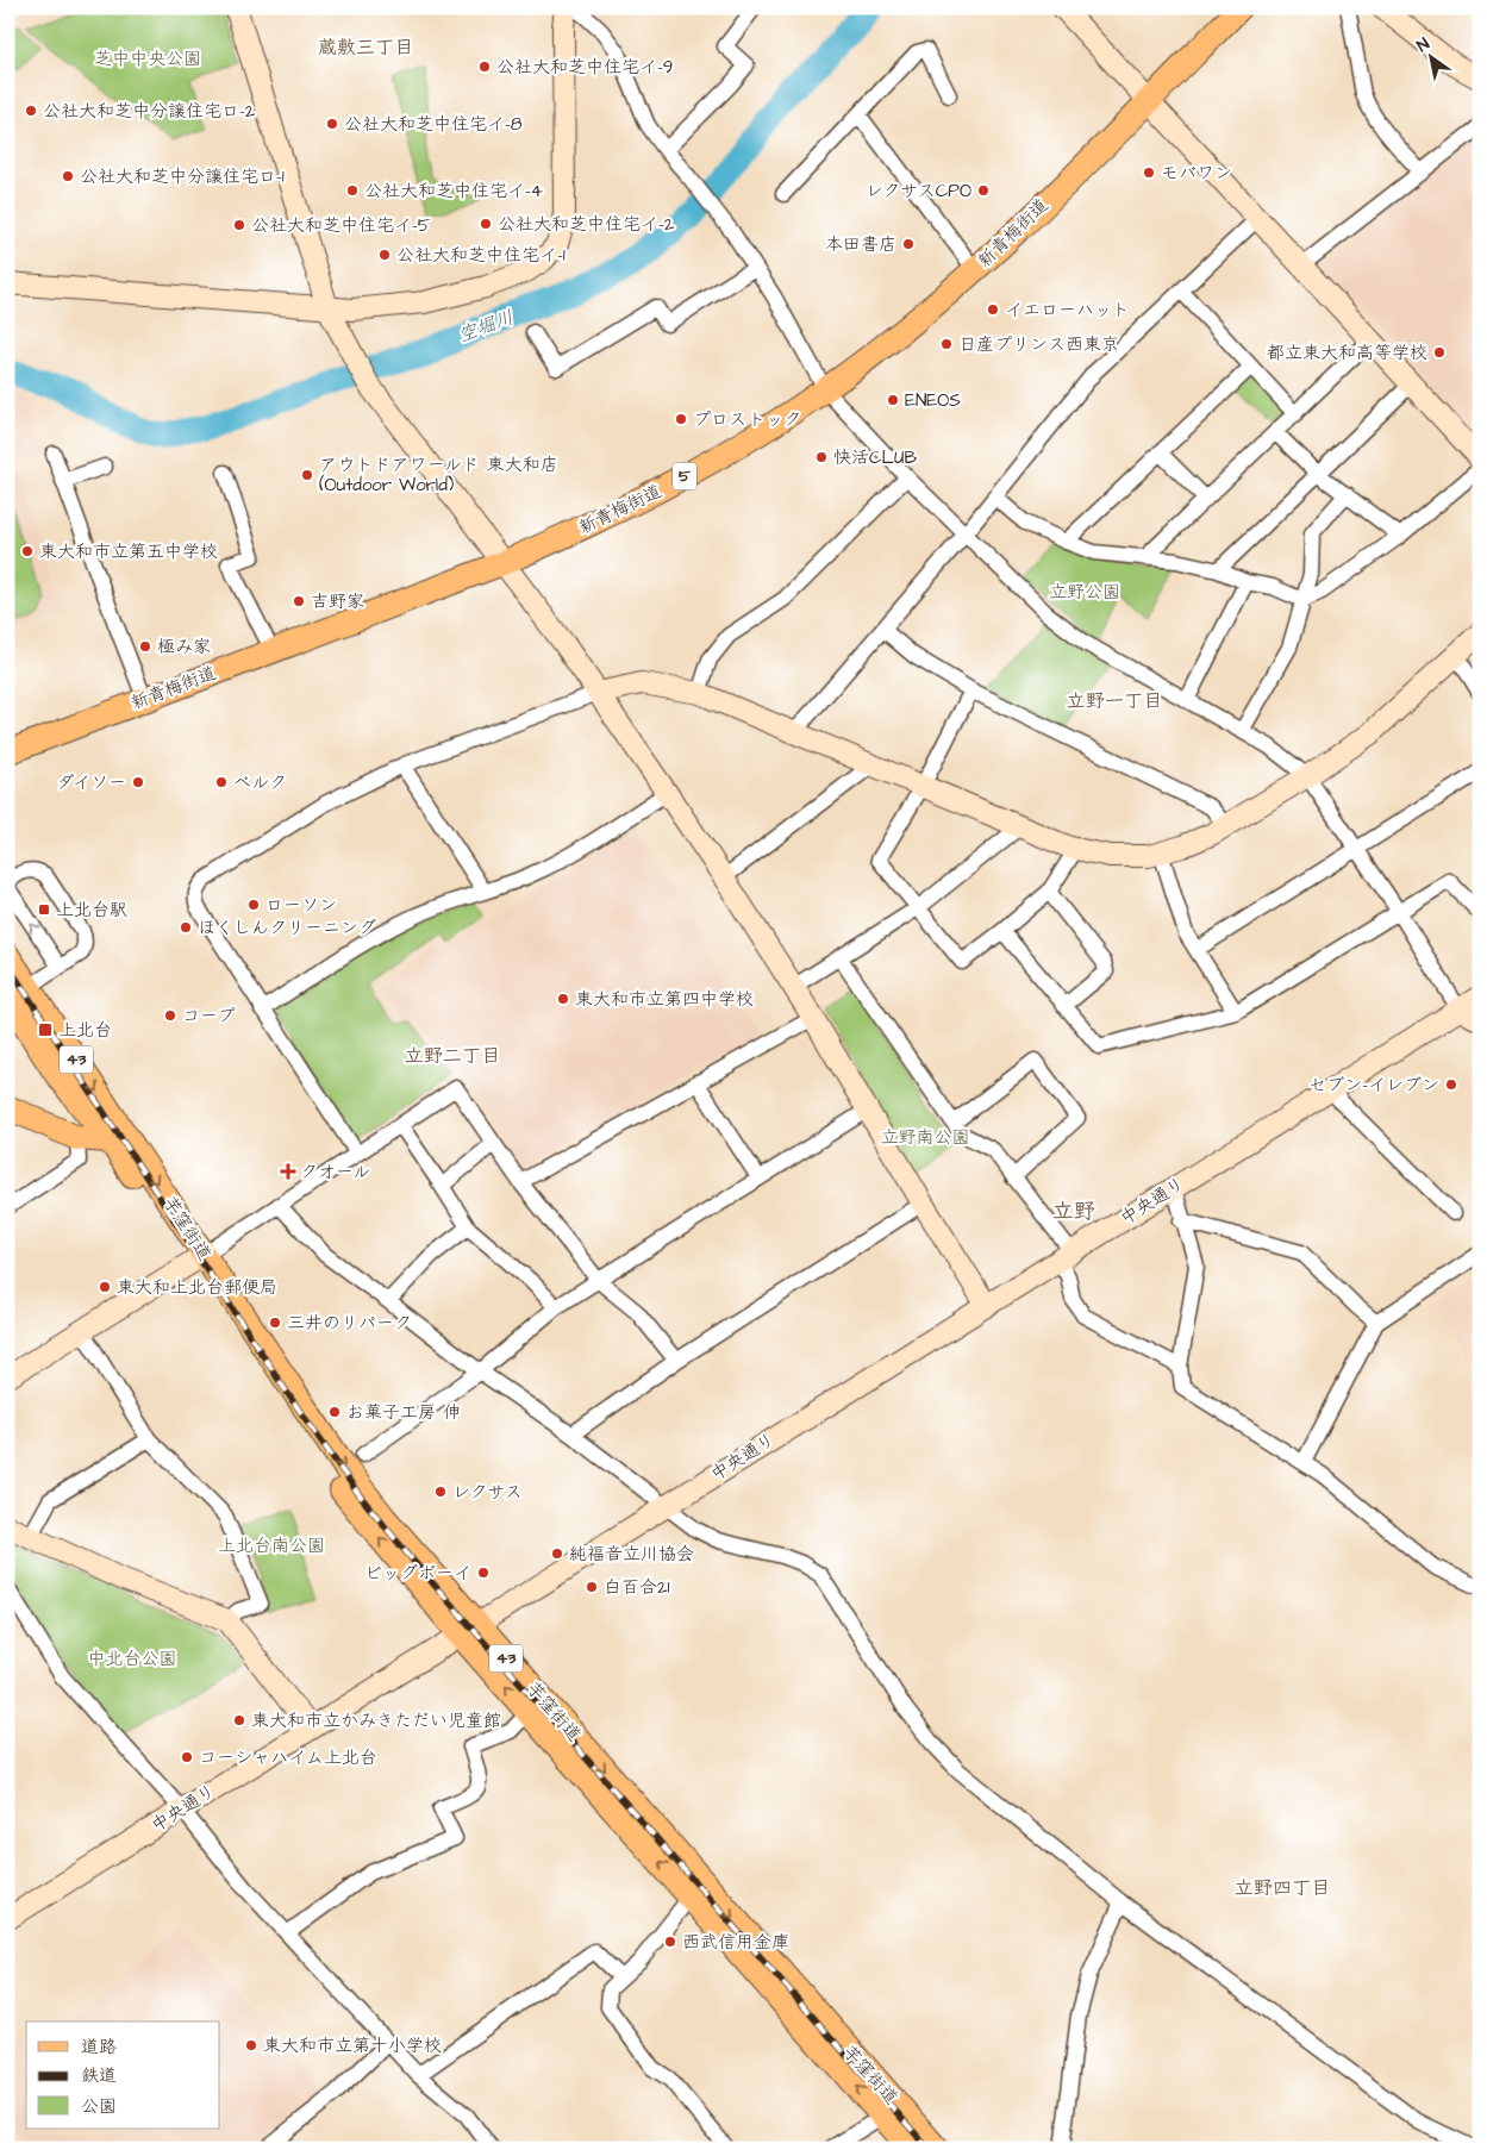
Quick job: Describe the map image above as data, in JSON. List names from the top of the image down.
{
  "streets": {
    "main road": [
      "新青梅街道",
      "5",
      "43",
      "芋窪街道"
    ],
    "street": ["中央通り"]
  },
  "crossings": [
    ["中央通り", "芋窪街道"]
  ],
  "districts": [
    "蔵敷三丁目",
    "立野一丁目",
    "立野二丁目",
    "立野",
    "立野四丁目"
  ],
  "water": ["空堀川"],
  "parks": [
    "芝中中央公園",
    "立野公園",
    "立野南公園",
    "上北台南公園",
    "中北台公園"
  ],
  "places": {
    "other": [
      "公社大和芝中住宅イ-9",
      "公社大和芝中分譲住宅ロ-2",
      "公社大和芝中住宅イ-8",
      "モバワン",
      "公社大和芝中分譲住宅ロ-1",
      "公社大和芝中住宅イ-4",
      "レクサスCPO",
      "公社大和芝中住宅イ-2",
      "公社大和芝中住宅イ-5",
      "本田書店",
      "公社大和芝中住宅イ-1",
      "イエローハット",
      "日産プリンス西東京",
      "都立東大和高等学校",
      "ENEOS",
      "プロストック",
      "快活CLUB",
      "アウトドアワールド 東大和店 (Outdoor World)",
      "東大和市立第五中学校",
      "吉野家",
      "極み家",
      "ダイソー",
      "ベルク",
      "ローソン",
      "ほくしんクリーニング",
      "東大和市立第四中学校",
      "コープ",
      "セブン-イレブン",
      "東大和上北台郵便局",
      "三井のリパーク",
      "お菓子工房 伸",
      "レクサス",
      "純福音立川協会",
      "ビッグボーイ",
      "白百合21",
      "東大和市立かみきただい児童館",
      "コーシャハイム上北台",
      "西武信用金庫",
      "東大和市立第十小学校"
    ],
    "transit": ["上北台駅", "上北台"],
    "health": ["クオール"]
  },
  "legend": ["道路", "鉄道", "公園"],
  "north": "top left"
}
